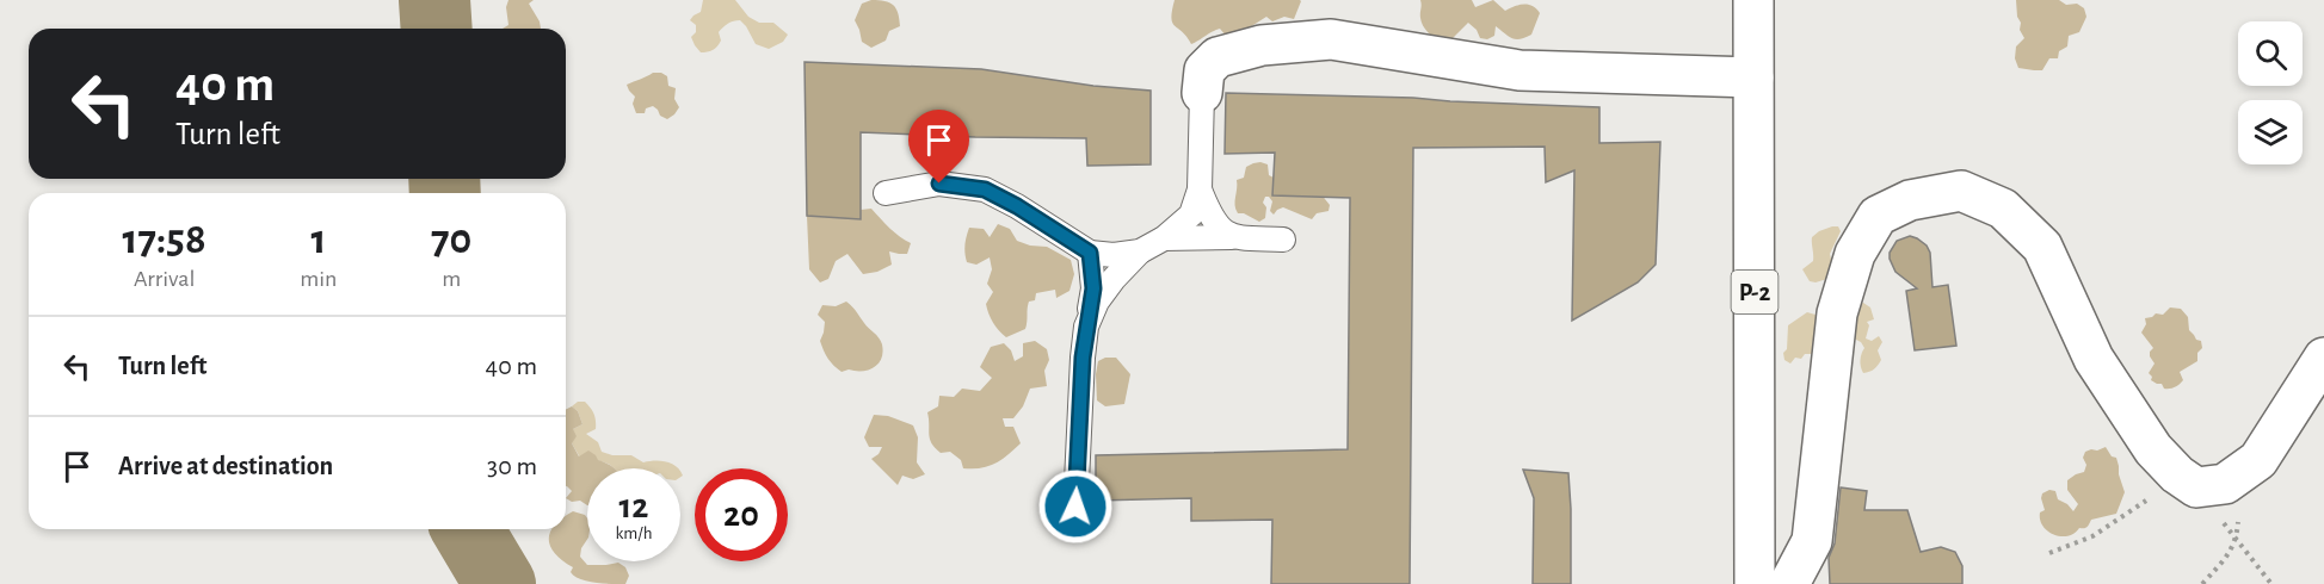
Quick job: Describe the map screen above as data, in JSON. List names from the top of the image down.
{
  "streets": {
    "main road": ["P-2"]
  },
  "page": {
    "turn": ["40 m", "Turn left"],
    "eta": [
      "17:58",
      "Arrival",
      "1",
      "min",
      "70",
      "m"
    ],
    "list": [
      {
        "name": "Turn left",
        "value": "40 m"
      },
      {
        "name": "Arrive at destination",
        "value": "30 m"
      }
    ],
    "speed": "12 km/h",
    "limit": "20"
  }
}
